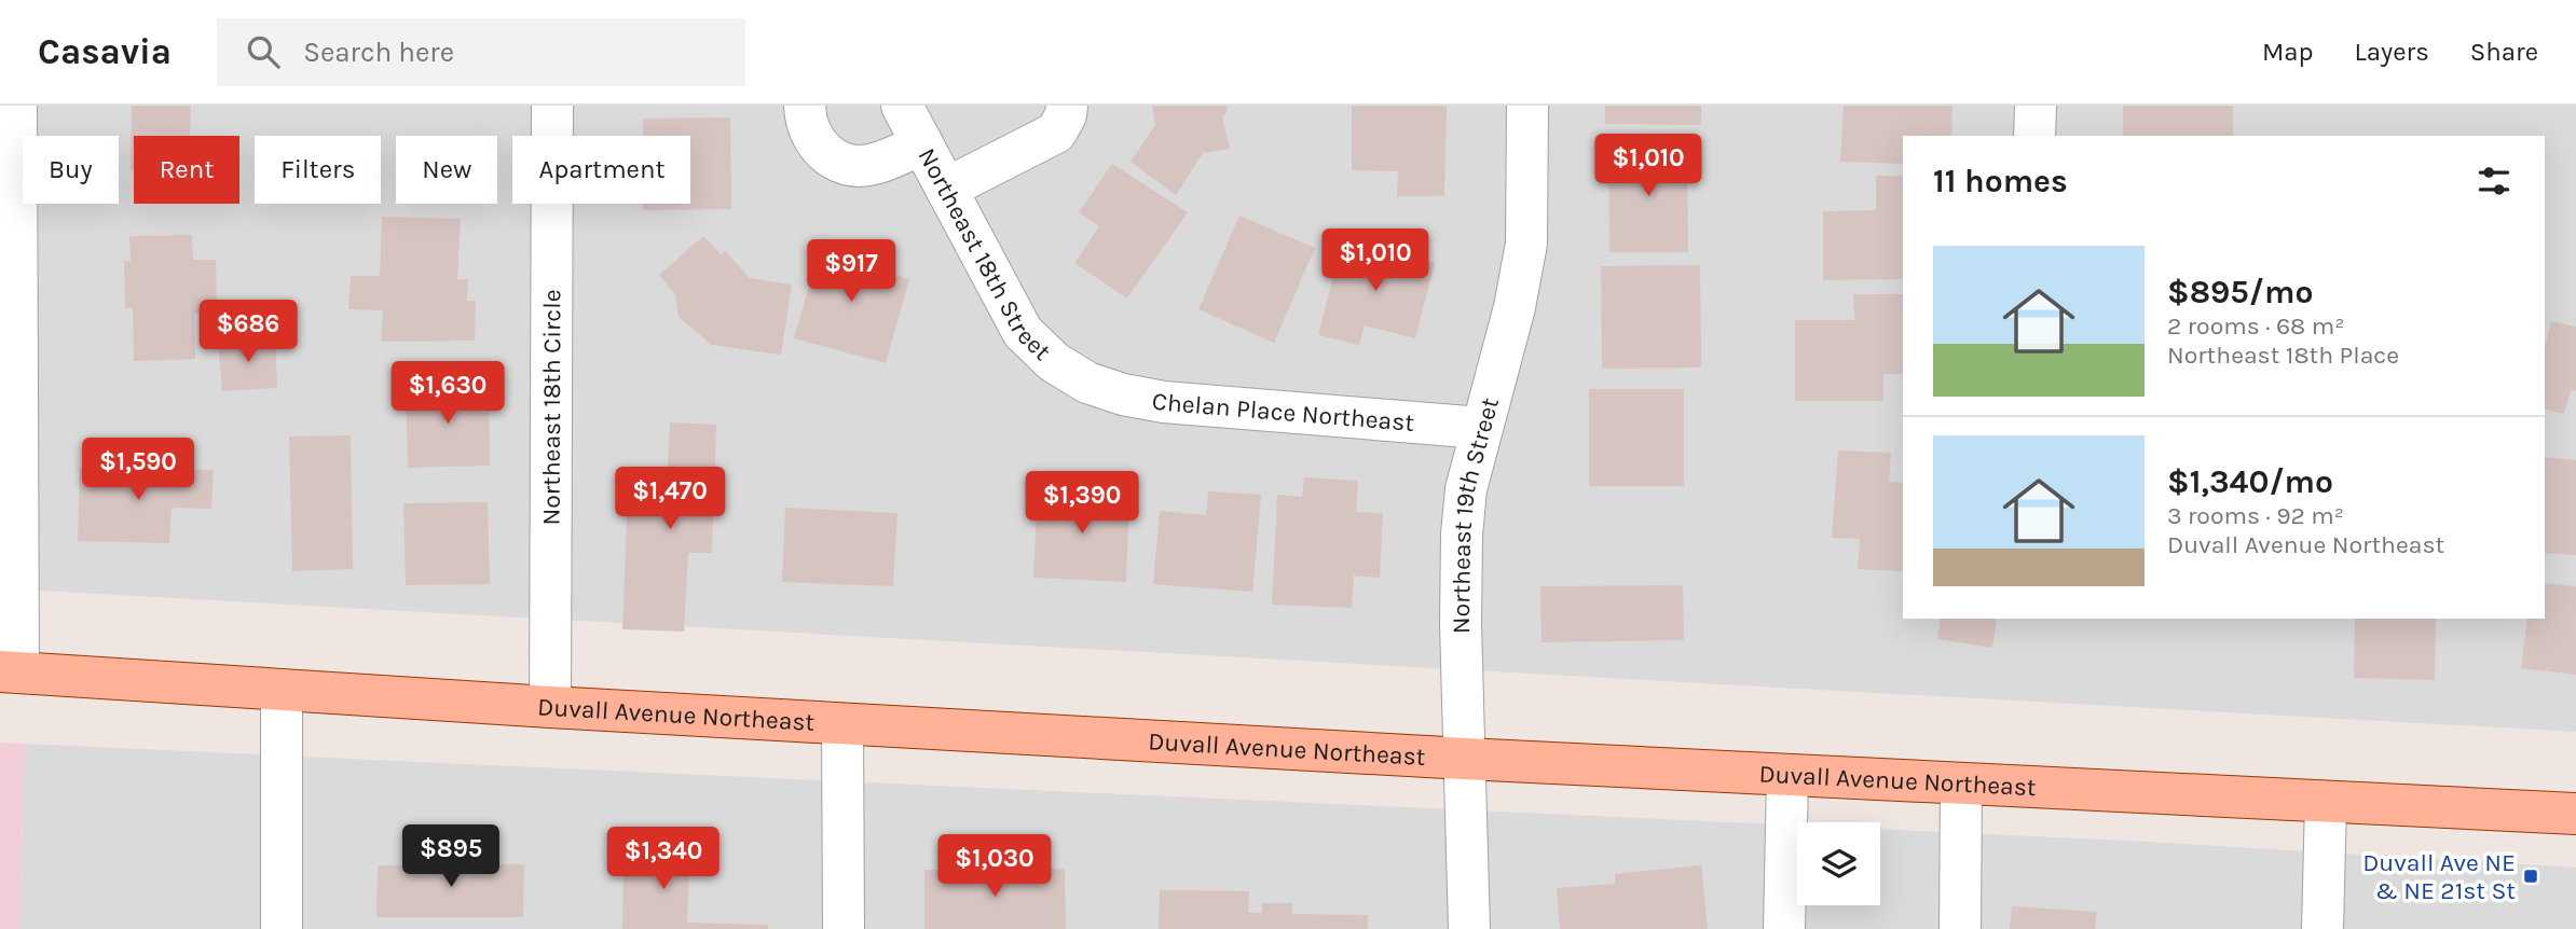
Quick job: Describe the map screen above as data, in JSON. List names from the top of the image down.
{
  "streets": {
    "main road": ["Duvall Avenue Northeast"],
    "street": [
      "Northeast 18th Street",
      "Northeast 18th Circle",
      "Chelan Place Northeast",
      "Northeast 19th Street"
    ]
  },
  "crossings": [
    ["Northeast 18th Street", "Chelan Place Northeast"],
    ["Northeast 18th Circle", "Duvall Avenue Northeast"],
    ["Chelan Place Northeast", "Northeast 19th Street"],
    ["Northeast 19th Street", "Duvall Avenue Northeast"]
  ],
  "places": {
    "transit": ["Duvall Ave NE & NE 21st St"]
  },
  "page": {
    "header": "Casavia",
    "search": "Search here",
    "nav": ["Map", "Layers", "Share"],
    "price": [
      "$1,010",
      "$1,010",
      "$917",
      "$686",
      "$1,630",
      "$1,590",
      "$1,470",
      "$1,390",
      "$895",
      "$1,340",
      "$1,030"
    ],
    "chip": [
      "Buy",
      "Rent",
      "Filters",
      "New",
      "Apartment"
    ],
    "heading": "11 homes",
    "list": [
      {
        "name": "$895/mo",
        "note": "2 rooms · 68 m² · Northeast 18th Place"
      },
      {
        "name": "$1,340/mo",
        "note": "3 rooms · 92 m² · Duvall Avenue Northeast"
      }
    ]
  }
}
